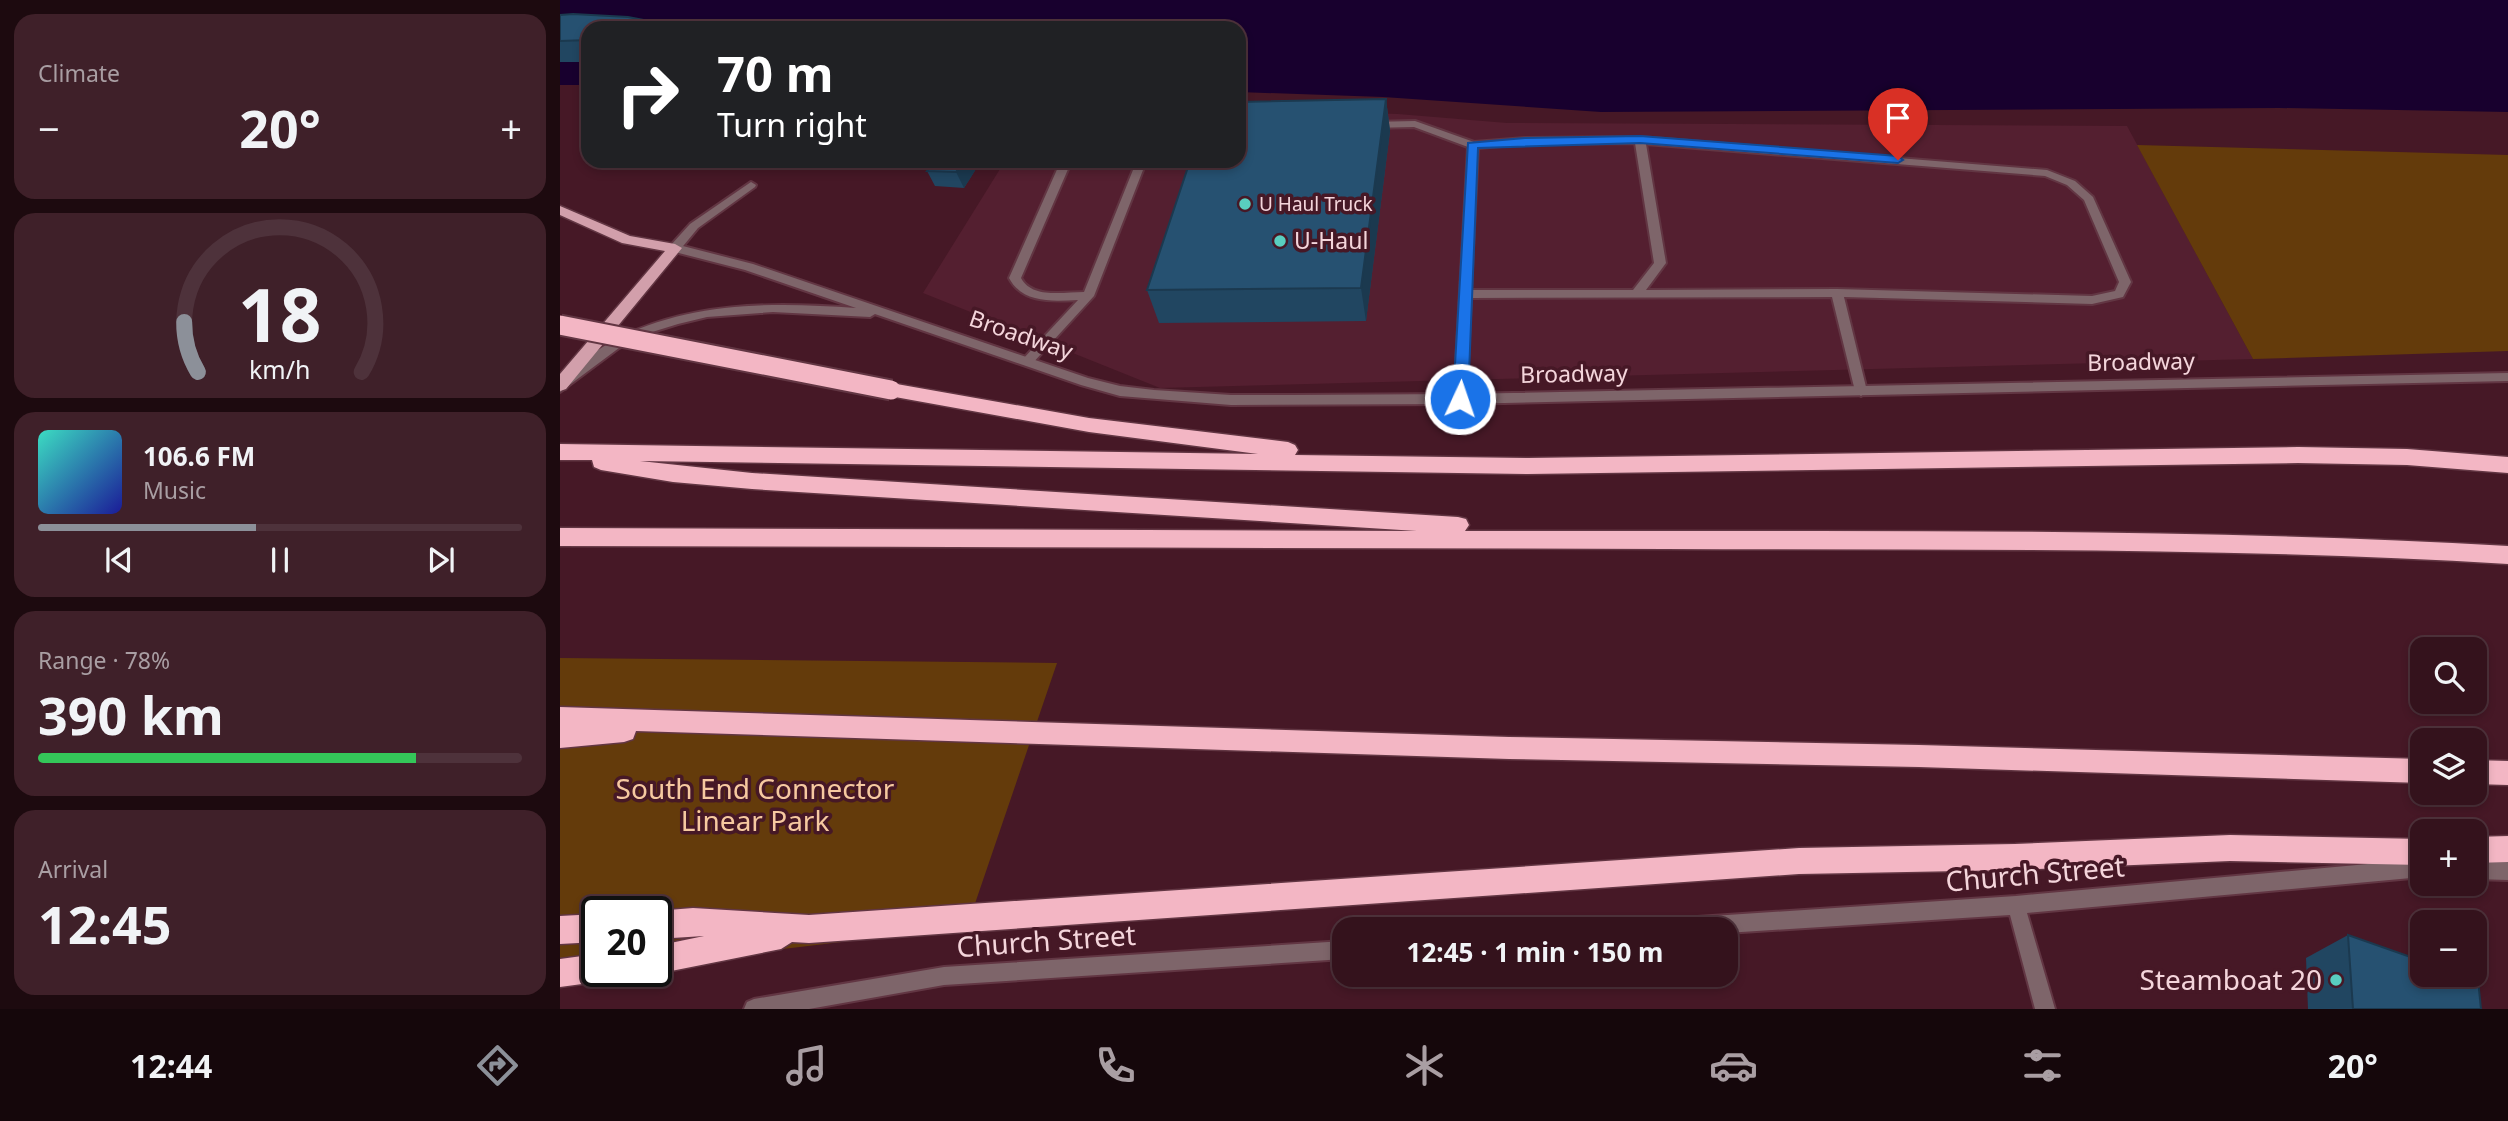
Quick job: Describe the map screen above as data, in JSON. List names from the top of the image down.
{
  "streets": {
    "street": ["Broadway", "Church Street"]
  },
  "parks": ["South End Connector Linear Park"],
  "places": ["U Haul Truck", "U-Haul", "Steamboat 20"],
  "page": {
    "tile": [
      "Climate",
      ["Range · 78%", "390 km"],
      ["Arrival", "12:45"]
    ],
    "turn": ["70 m", "Turn right"],
    "heat": ["−", "20°", "+"],
    "song": ["106.6 FM", "Music"],
    "map_buttons": ["+", "−"],
    "limit": "20",
    "trip": "12:45 · 1 min · 150 m",
    "tabs": ["12:44", "20°"],
    "gauge": ["18", "km/h"]
  }
}
